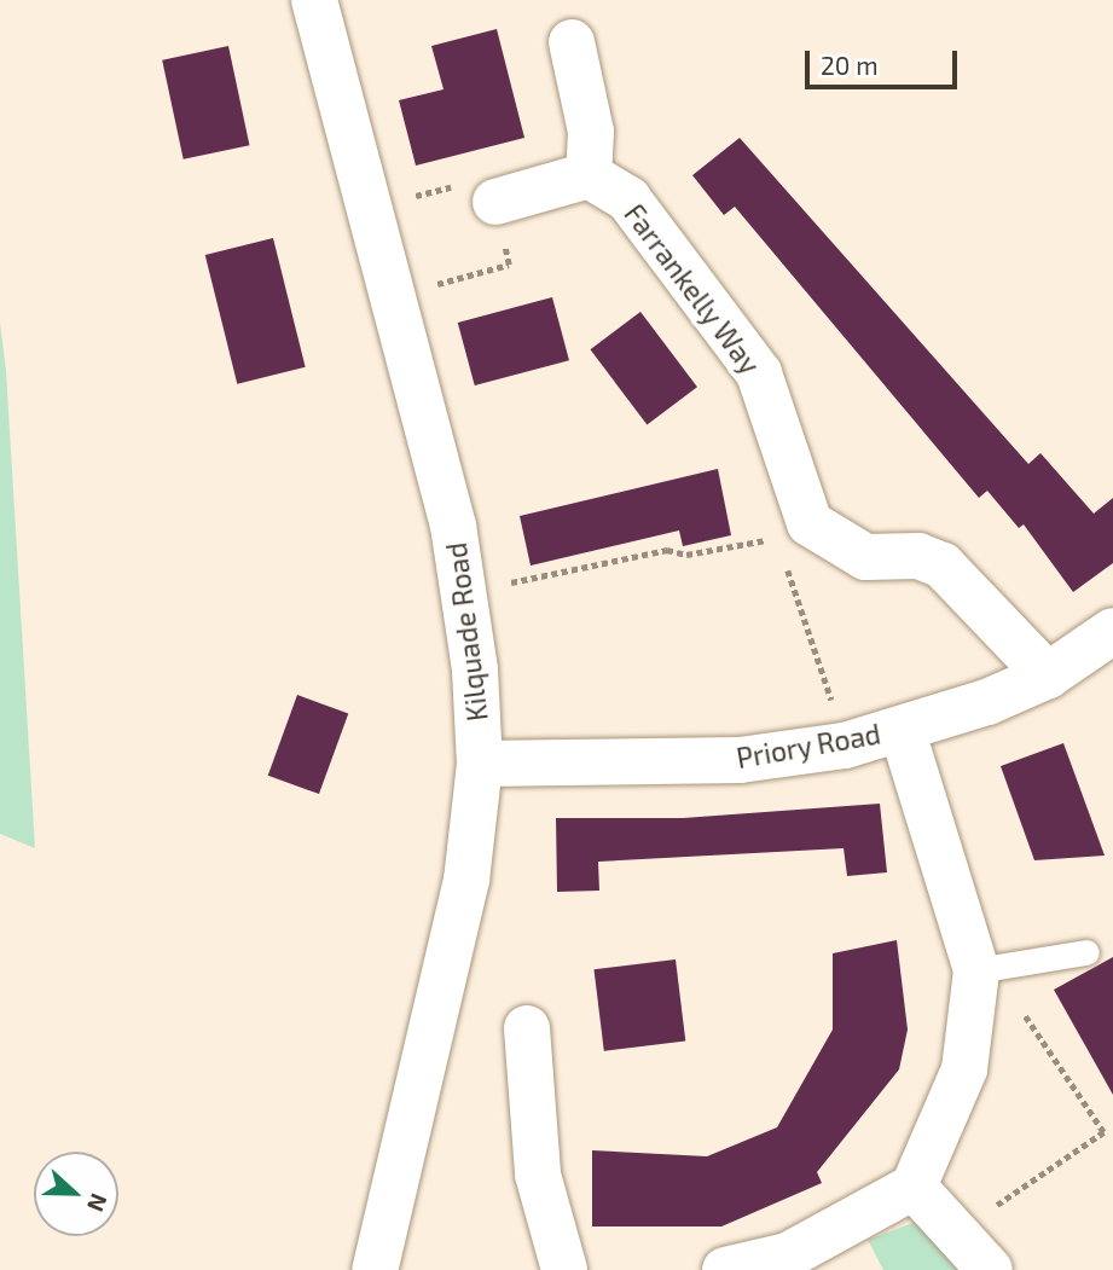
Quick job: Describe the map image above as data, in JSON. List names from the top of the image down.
{
  "streets": {
    "street": ["Farrankelly Way", "Kilquade Road", "Priory Road"]
  },
  "crossings": [
    ["Farrankelly Way", "Priory Road"],
    ["Kilquade Road", "Priory Road"]
  ],
  "scale_bar": "20 m",
  "north": "right"
}
